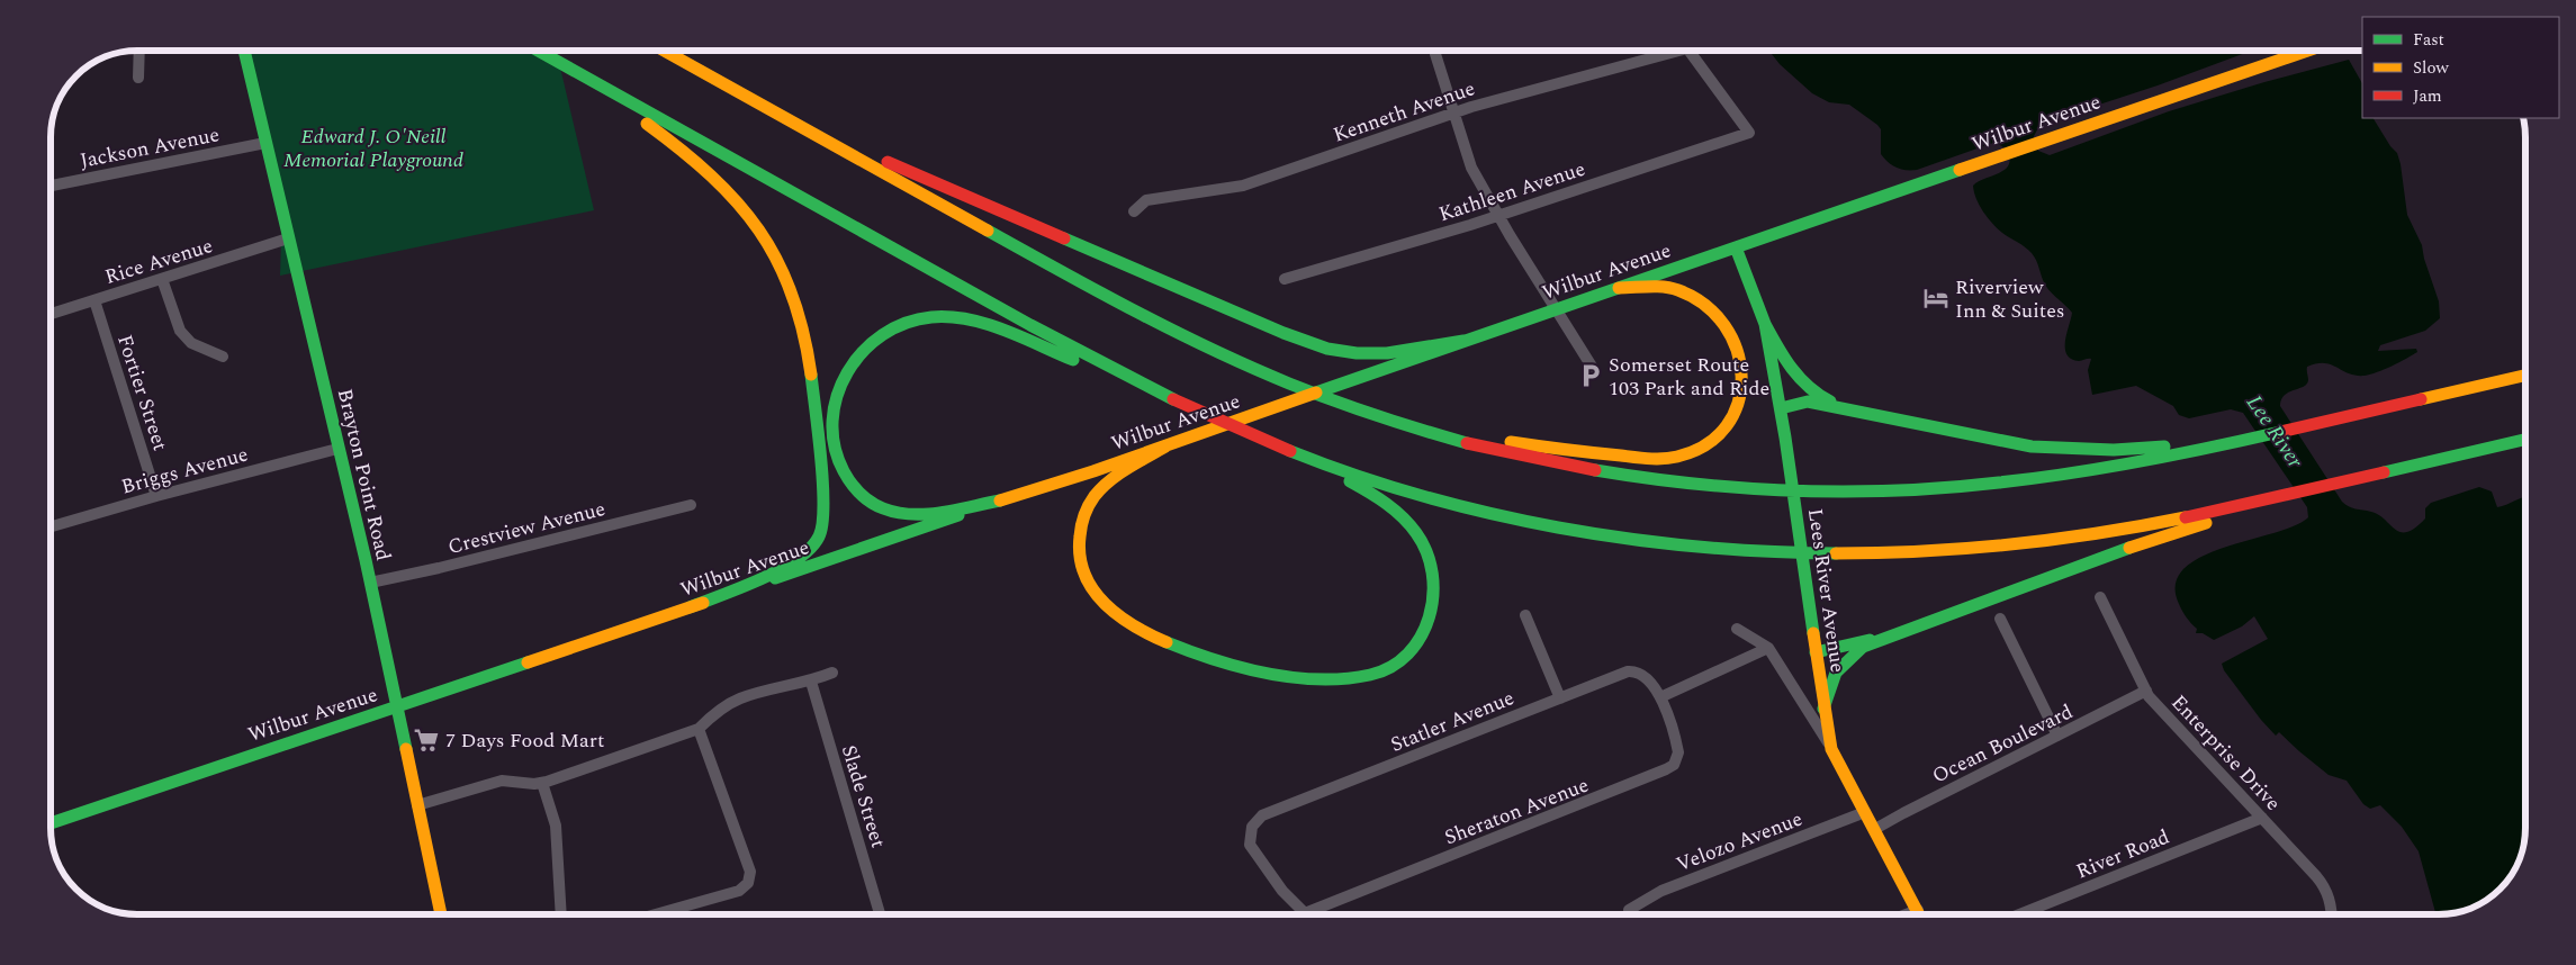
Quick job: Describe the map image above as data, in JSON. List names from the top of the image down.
{
  "streets": {
    "main road": ["Wilbur Avenue", "Brayton Point Road", "Lees River Avenue"],
    "street": [
      "Kenneth Avenue",
      "Jackson Avenue",
      "Kathleen Avenue",
      "Rice Avenue",
      "Fortier Street",
      "Briggs Avenue",
      "Crestview Avenue",
      "Statler Avenue",
      "Ocean Boulevard",
      "Enterprise Drive",
      "Slade Street",
      "Sheraton Avenue",
      "Velozo Avenue",
      "River Road"
    ]
  },
  "crossings": [
    ["Kenneth Avenue", "Kathleen Avenue"],
    ["Wilbur Avenue", "Brayton Point Road"],
    ["Wilbur Avenue", "Lees River Avenue"],
    ["Jackson Avenue", "Brayton Point Road"],
    ["Rice Avenue", "Fortier Street"],
    ["Rice Avenue", "Brayton Point Road"],
    ["Fortier Street", "Briggs Avenue"],
    ["Briggs Avenue", "Brayton Point Road"],
    ["Brayton Point Road", "Crestview Avenue"],
    ["Lees River Avenue", "Ocean Boulevard"],
    ["Lees River Avenue", "Velozo Avenue"],
    ["Statler Avenue", "Sheraton Avenue"],
    ["Ocean Boulevard", "Enterprise Drive"],
    ["Enterprise Drive", "River Road"]
  ],
  "water": ["Lee River"],
  "parks": ["Edward J. O'Neill Memorial Playground"],
  "places": {
    "hotel": ["Riverview Inn & Suites"],
    "parking": ["Somerset Route 103 Park and Ride"],
    "supermarket": ["7 Days Food Mart"]
  },
  "legend": ["Fast", "Slow", "Jam"]
}
